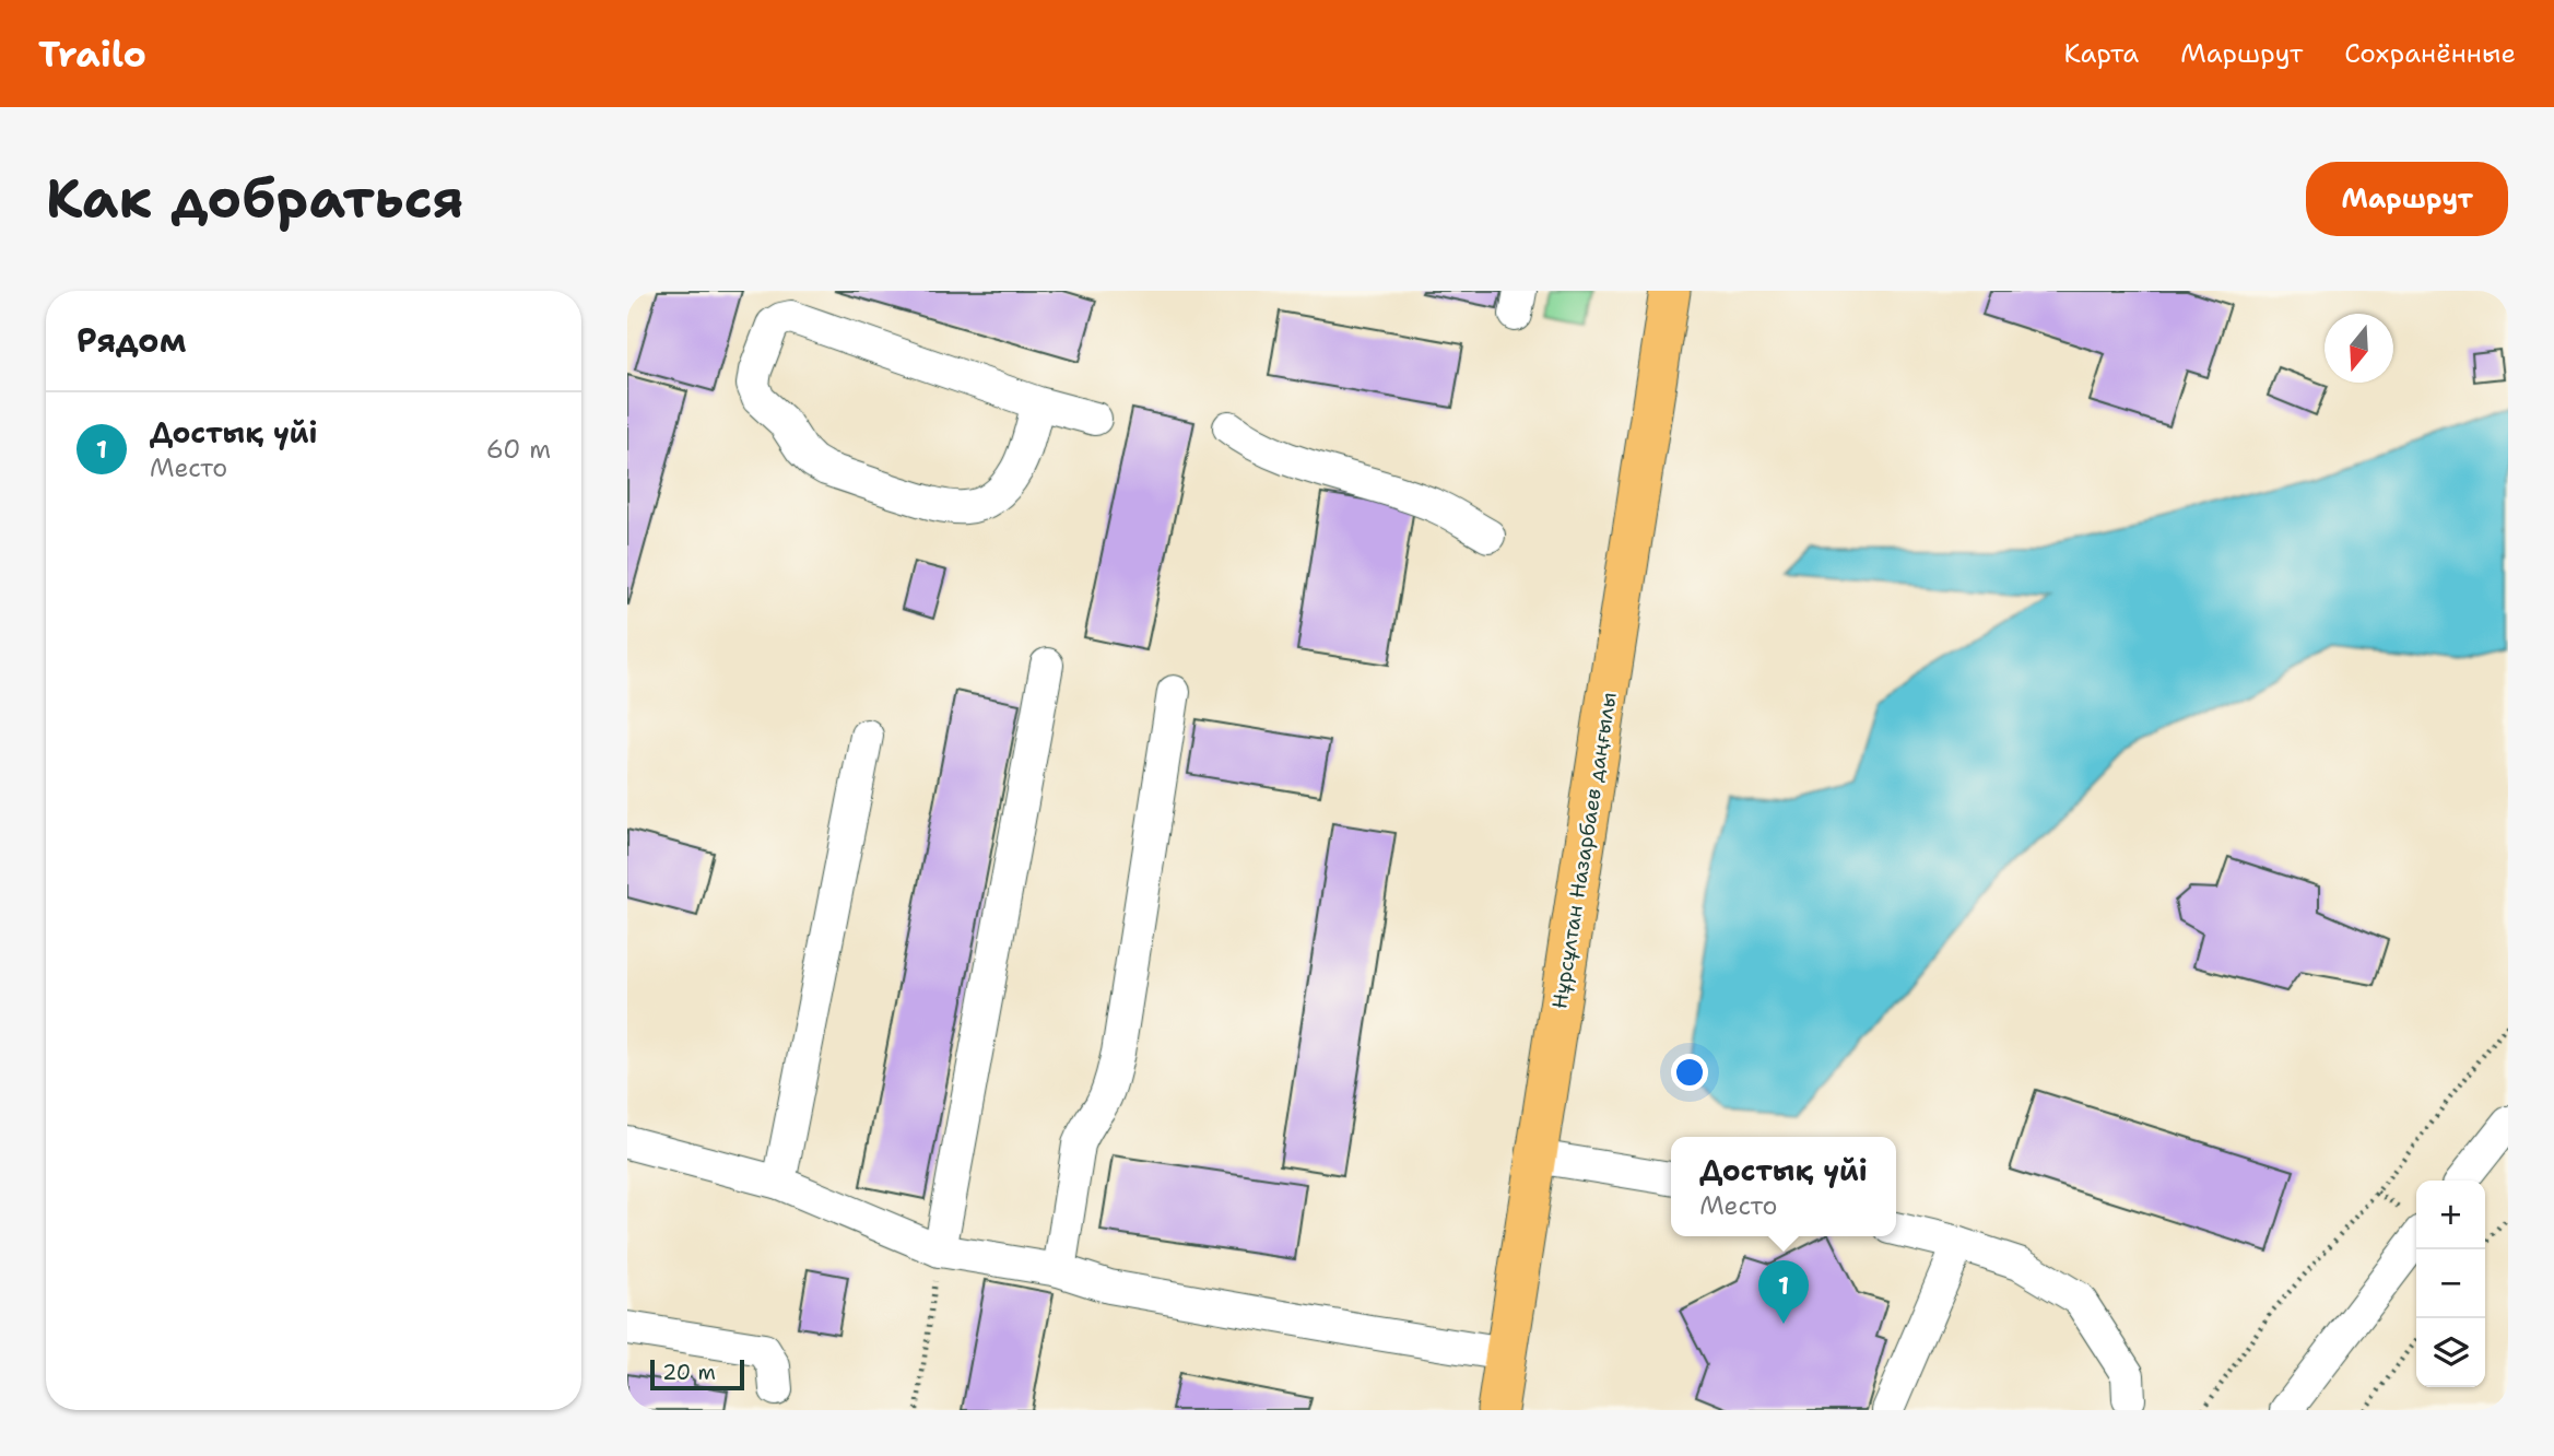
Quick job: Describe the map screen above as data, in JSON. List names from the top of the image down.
{
  "streets": {
    "main road": ["Нұрсұлтан Назарбаев даңғылы"]
  },
  "scale_bar": "20 m",
  "north": "bottom",
  "page": {
    "header": "Trailo",
    "nav": ["Карта", "Маршрут", "Сохранённые"],
    "buttons": "Маршрут",
    "title": "Как добраться",
    "heading": "Рядом",
    "list": [
      {
        "mark": "1",
        "name": "Достық үйі",
        "note": "Место",
        "value": "60 m"
      }
    ],
    "popup": ["Достық үйі", "Место"],
    "map_buttons": ["+", "−"],
    "pins": "1",
    "scale": "20 m"
  }
}
